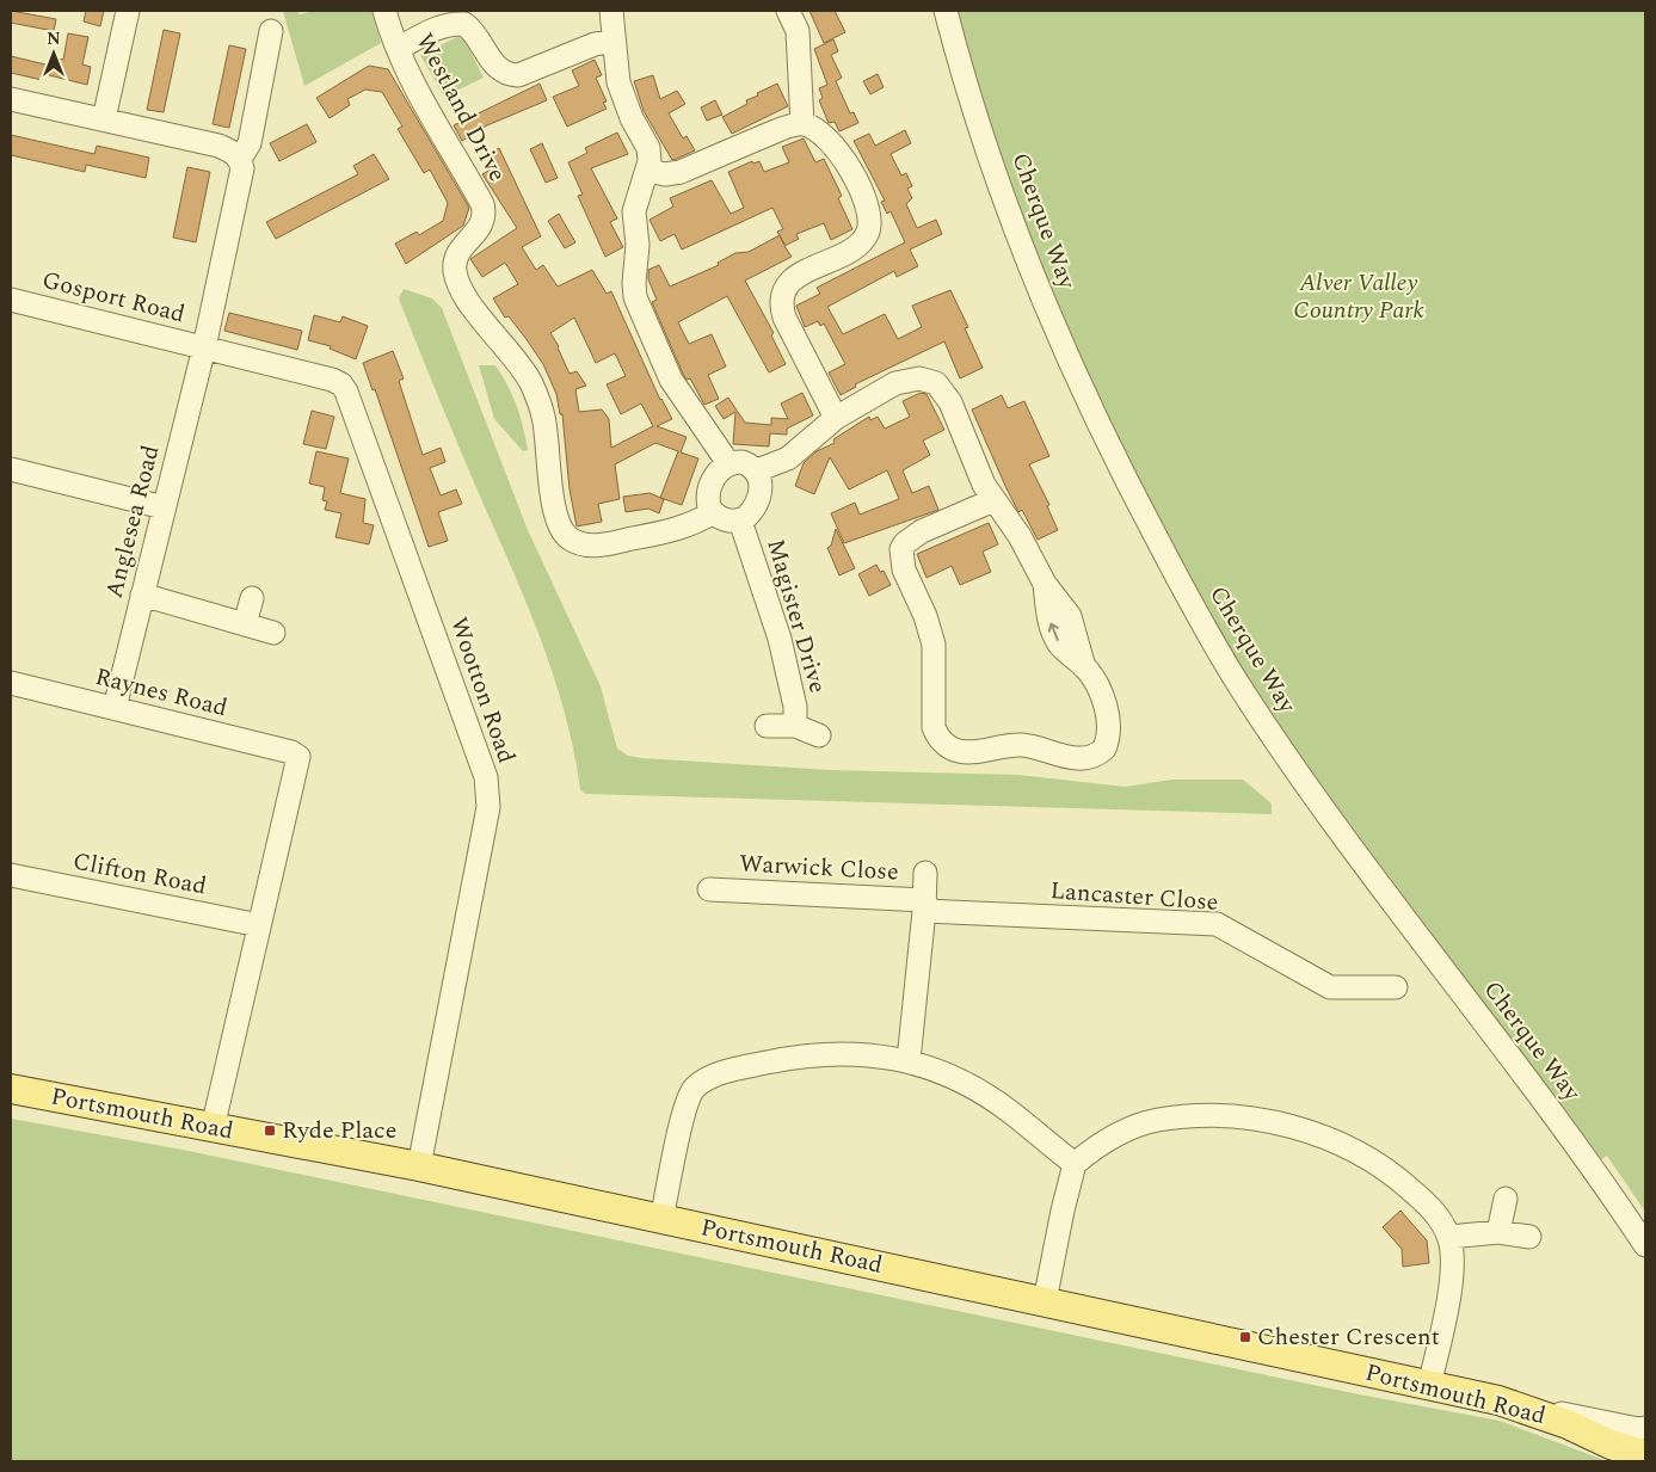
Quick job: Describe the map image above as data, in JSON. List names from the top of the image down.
{
  "streets": {
    "main road": ["Portsmouth Road"],
    "street": [
      "Westland Drive",
      "Cherque Way",
      "Gosport Road",
      "Anglesea Road",
      "Magister Drive",
      "Wootton Road",
      "Raynes Road",
      "Warwick Close",
      "Clifton Road",
      "Lancaster Close"
    ]
  },
  "crossings": [
    ["Westland Drive", "Magister Drive"],
    ["Gosport Road", "Anglesea Road"],
    ["Gosport Road", "Wootton Road"],
    ["Anglesea Road", "Wootton Road"],
    ["Anglesea Road", "Raynes Road"],
    ["Wootton Road", "Portsmouth Road"],
    ["Raynes Road", "Clifton Road"],
    ["Warwick Close", "Lancaster Close"]
  ],
  "parks": ["Alver Valley Country Park"],
  "places": {
    "transit": ["Ryde Place", "Chester Crescent"]
  },
  "north": "top"
}
